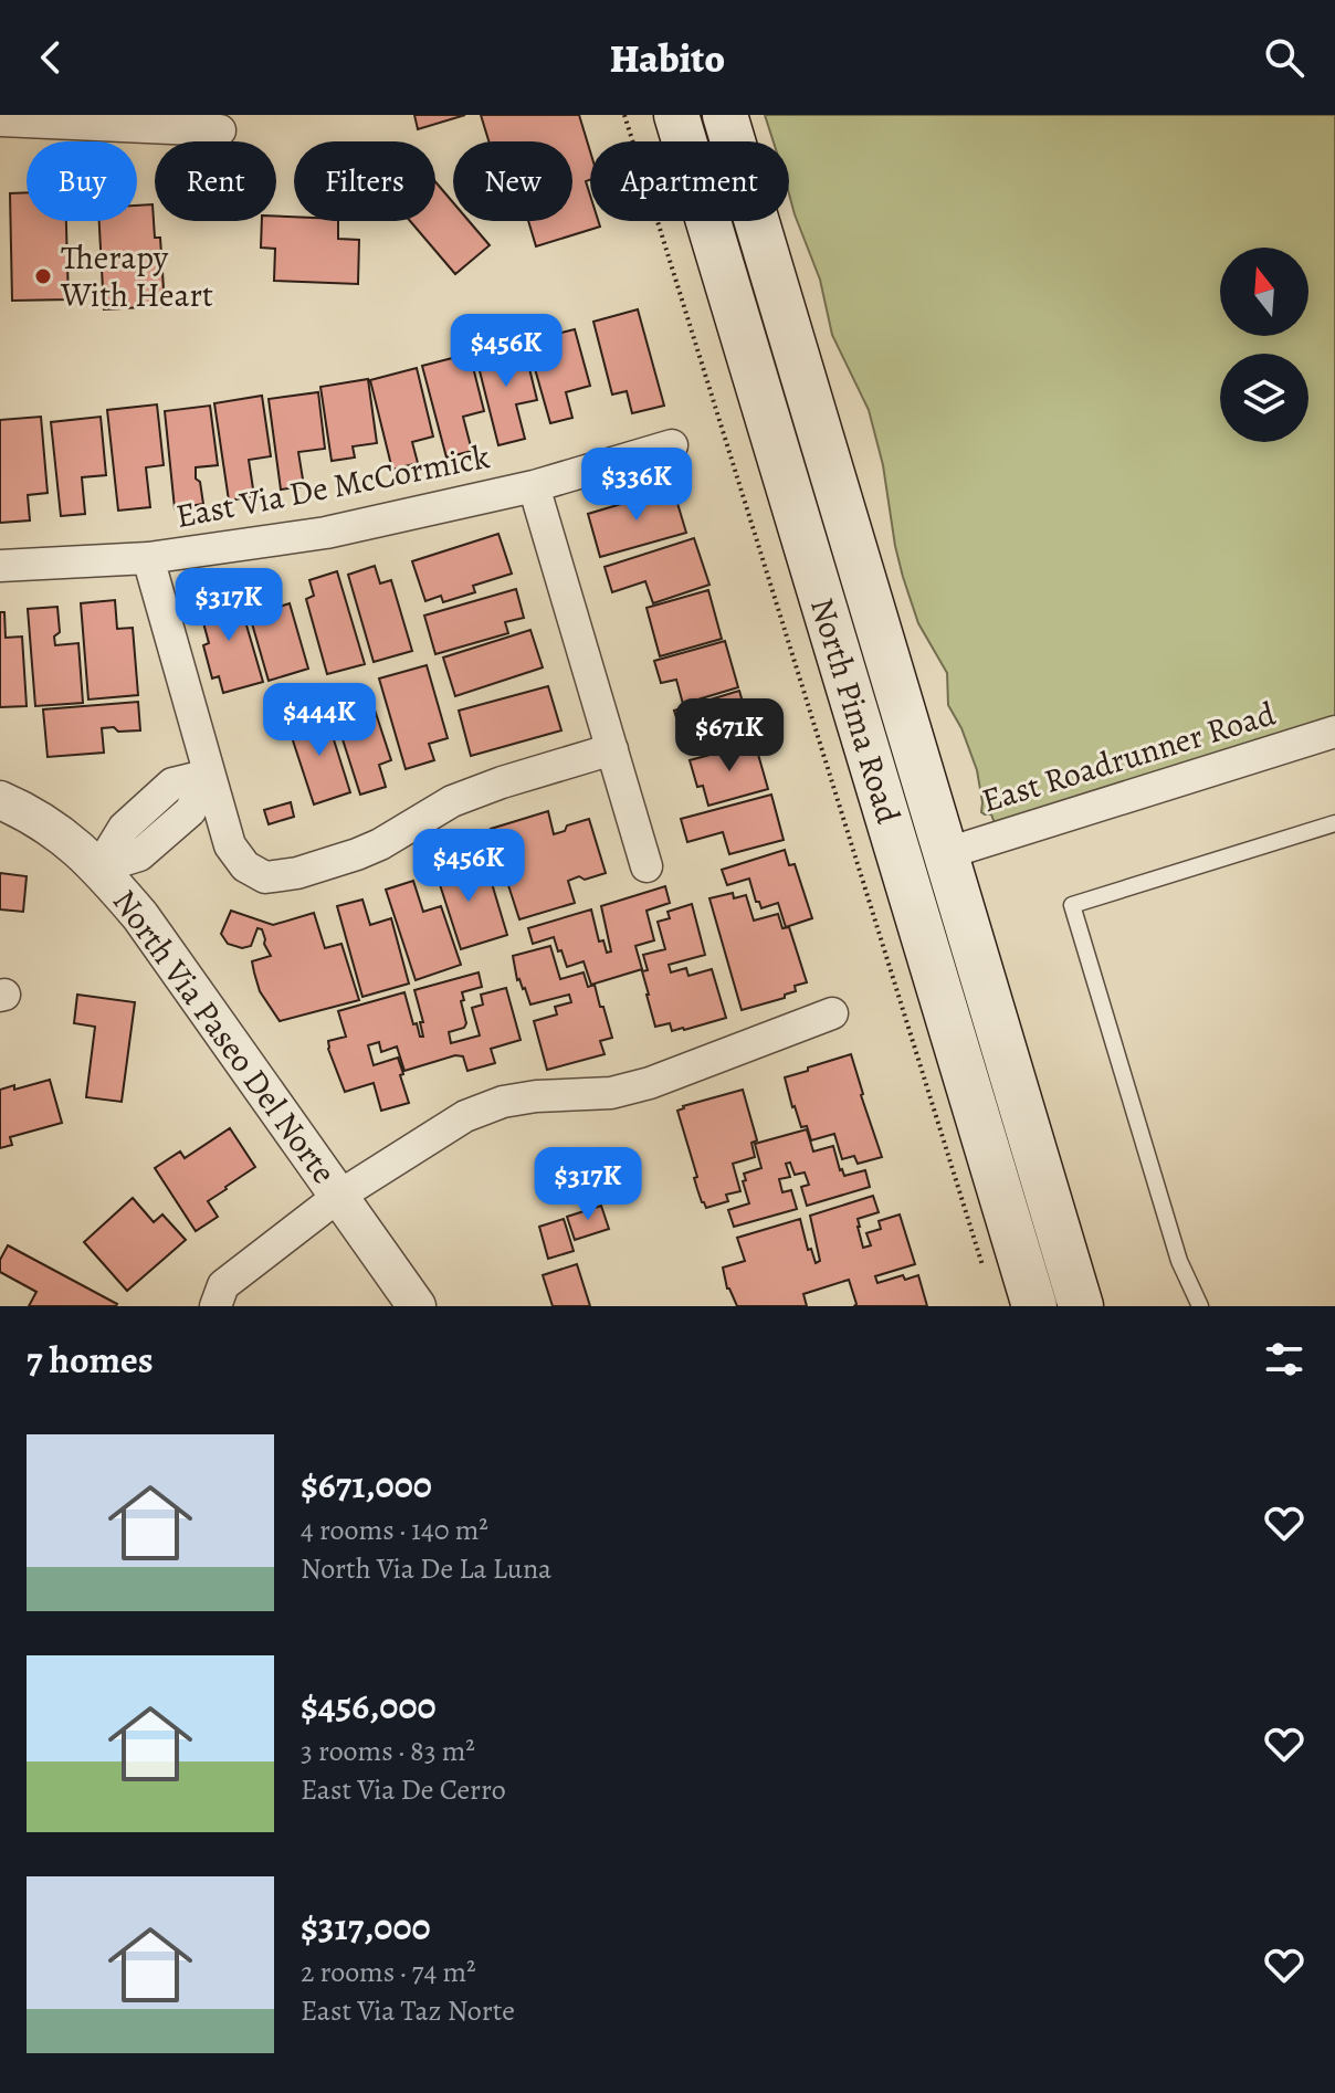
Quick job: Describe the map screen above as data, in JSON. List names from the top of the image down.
{
  "streets": {
    "main road": ["North Pima Road"],
    "street": ["East Via De McCormick", "East Roadrunner Road", "North Via Paseo Del Norte"]
  },
  "crossings": [
    ["North Pima Road", "East Roadrunner Road"]
  ],
  "places": ["Therapy With Heart"],
  "north": "top",
  "page": {
    "header": "Habito",
    "chip": [
      "Buy",
      "Rent",
      "Filters",
      "New",
      "Apartment"
    ],
    "price": [
      "$456K",
      "$336K",
      "$317K",
      "$444K",
      "$671K",
      "$456K",
      "$317K"
    ],
    "heading": "7 homes",
    "list": [
      {
        "name": "$671,000",
        "note": "4 rooms · 140 m² · North Via De La Luna"
      },
      {
        "name": "$456,000",
        "note": "3 rooms · 83 m² · East Via De Cerro"
      },
      {
        "name": "$317,000",
        "note": "2 rooms · 74 m² · East Via Taz Norte"
      }
    ]
  }
}
